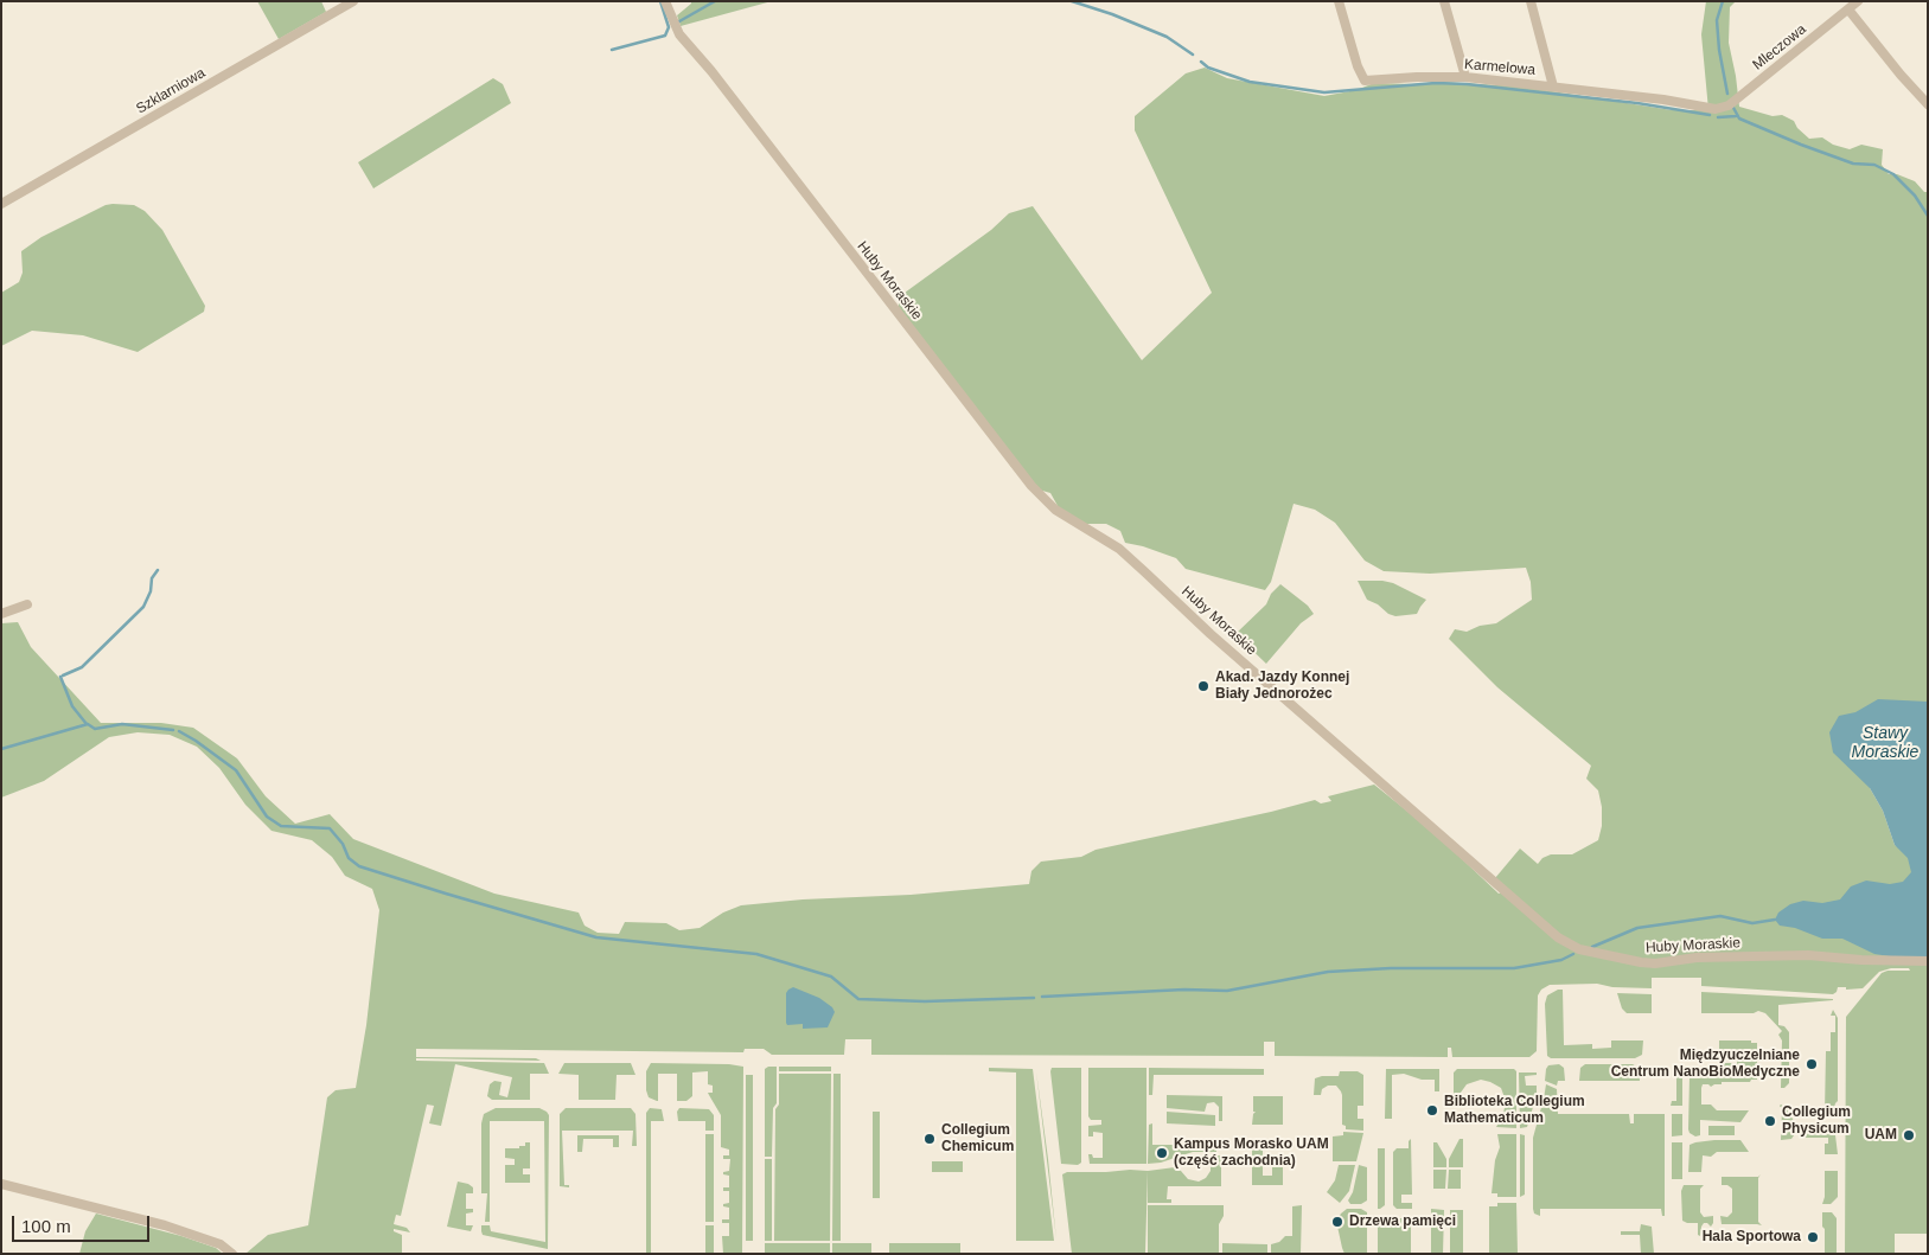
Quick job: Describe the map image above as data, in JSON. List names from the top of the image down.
{
  "streets": {
    "street": [
      "Mleczowa",
      "Karmelowa",
      "Szklarniowa",
      "Huby Moraskie"
    ]
  },
  "crossings": [
    ["Mleczowa", "Karmelowa"]
  ],
  "water": ["Stawy Moraskie"],
  "places": [
    "Akad. Jazdy Konnej Biały Jednorożec",
    "Międzyuczelniane Centrum NanoBioMedyczne",
    "Biblioteka Collegium Mathematicum",
    "Collegium Physicum",
    "UAM",
    "Collegium Chemicum",
    "Kampus Morasko UAM (część zachodnia)",
    "Drzewa pamięci",
    "Hala Sportowa"
  ],
  "scale_bar": "100 m"
}
